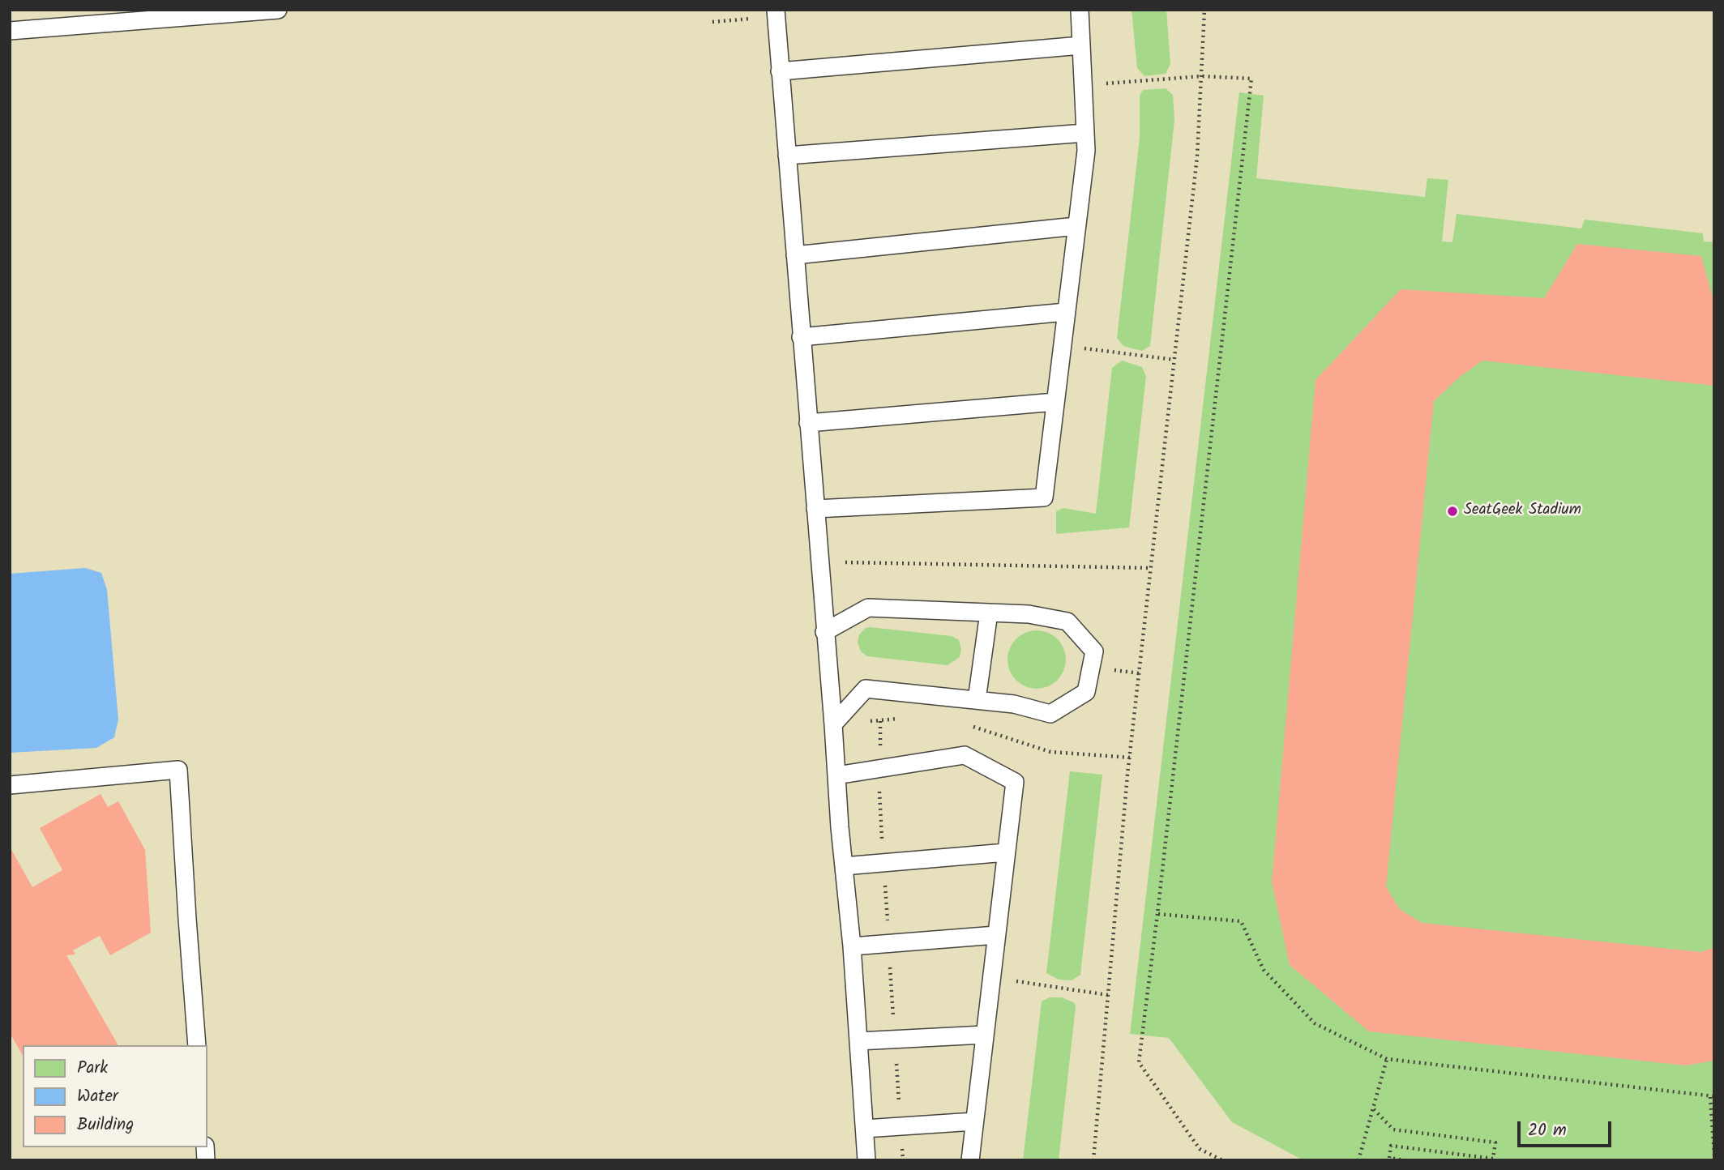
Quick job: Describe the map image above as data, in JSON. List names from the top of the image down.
{
  "places": ["SeatGeek Stadium"],
  "legend": ["Park", "Water", "Building"],
  "scale_bar": "20 m"
}
